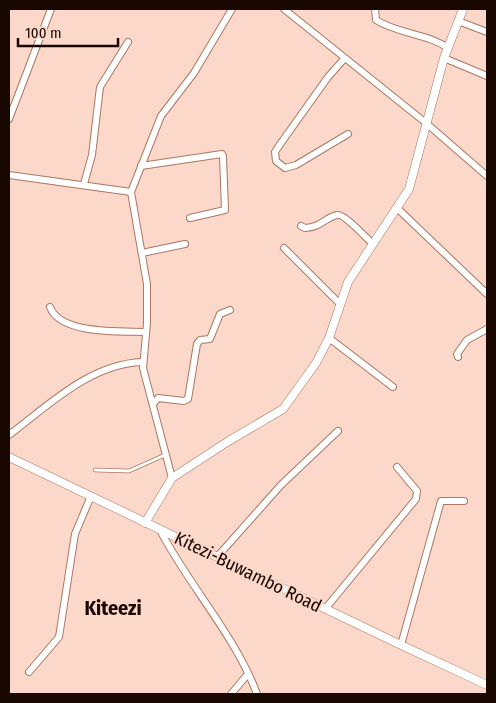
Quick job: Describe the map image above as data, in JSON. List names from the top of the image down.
{
  "streets": {
    "street": ["Kitezi-Buwambo Road"]
  },
  "districts": ["Kiteezi"],
  "scale_bar": "100 m"
}
